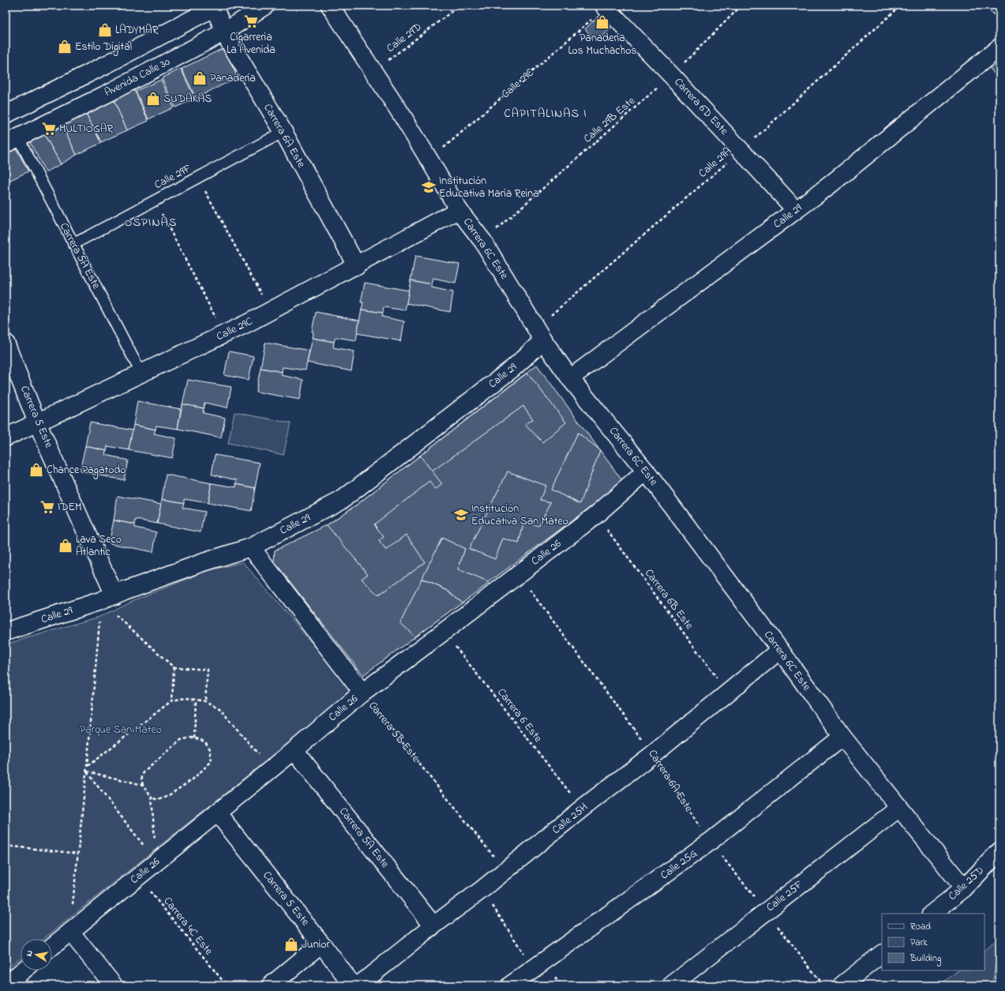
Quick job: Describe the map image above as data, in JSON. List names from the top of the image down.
{
  "streets": {
    "street": [
      "Avenida Calle 30",
      "Calle 29C",
      "Carrera 6D Este",
      "Carrera 6A Este",
      "Calle 29",
      "Carrera 6C Este",
      "Carrera 5A Este",
      "Carrera 5 Este",
      "Calle 26",
      "Carrera 5B Este",
      "Calle 25H",
      "Calle 25G",
      "Calle 25D",
      "Calle 25F"
    ],
    "lane": ["Calle 29F"],
    "path": [
      "Calle 29D",
      "Calle 29B Este",
      "Calle 29A",
      "Carrera 6B Este",
      "Carrera 6 Este",
      "Carrera 4C Este"
    ]
  },
  "crossings": [
    ["Calle 29D", "Carrera 6C Este"],
    ["Avenida Calle 30", "Carrera 6A Este"],
    ["Avenida Calle 30", "Carrera 5A Este"],
    ["Calle 29C", "Carrera 6D Este"],
    ["Calle 29C", "Carrera 6A Este"],
    ["Calle 29C", "Carrera 6C Este"],
    ["Calle 29C", "Carrera 5A Este"],
    ["Calle 29C", "Carrera 5 Este"],
    ["Carrera 6D Este", "Calle 29B Este"],
    ["Carrera 6D Este", "Calle 29A"],
    ["Carrera 6D Este", "Calle 29"],
    ["Calle 29B Este", "Carrera 6C Este"],
    ["Carrera 6A Este", "Calle 29F"],
    ["Carrera 6A Este", "Calle 26"],
    ["Carrera 6A Este", "Calle 25H"],
    ["Carrera 6A Este", "Calle 25G"],
    ["Carrera 6A Este", "Calle 25F"],
    ["Calle 29A", "Calle 29"],
    ["Calle 29A", "Carrera 6C Este"],
    ["Calle 29F", "Carrera 5A Este"],
    ["Calle 29", "Carrera 6C Este"],
    ["Calle 29", "Carrera 5 Este"],
    ["Calle 29", "Carrera 5B Este"],
    ["Carrera 6C Este", "Calle 26"],
    ["Carrera 6C Este", "Calle 25H"],
    ["Carrera 6C Este", "Calle 25G"],
    ["Carrera 6C Este", "Calle 25D"],
    ["Carrera 6C Este", "Calle 25F"],
    ["Carrera 5A Este", "Calle 26"],
    ["Carrera 5A Este", "Calle 25H"],
    ["Carrera 5 Este", "Calle 26"],
    ["Calle 26", "Carrera 6B Este"],
    ["Calle 26", "Carrera 6 Este"],
    ["Calle 26", "Carrera 5B Este"],
    ["Calle 26", "Carrera 4C Este"],
    ["Carrera 6B Este", "Calle 25H"],
    ["Carrera 6 Este", "Calle 25H"],
    ["Carrera 5B Este", "Calle 25H"]
  ],
  "districts": ["CAPITALINAS I", "OSPINAS"],
  "parks": ["Parque San Mateo"],
  "places": {
    "supermarket": ["Cigarreria La Avenida", "MULTIOGAR", "IDEM"],
    "shop": [
      "Panadería Los Muchachos",
      "LADYMAR",
      "Estilo Digital",
      "Panadería",
      "SUDAKAS",
      "Chance Pagatodo",
      "Lava Seco Atlantic",
      "Junior"
    ],
    "school or university": ["Institución Educativa María Reina", "Institución Educativa San Mateo"]
  },
  "legend": ["Road", "Park", "Building"],
  "north": "left"
}
